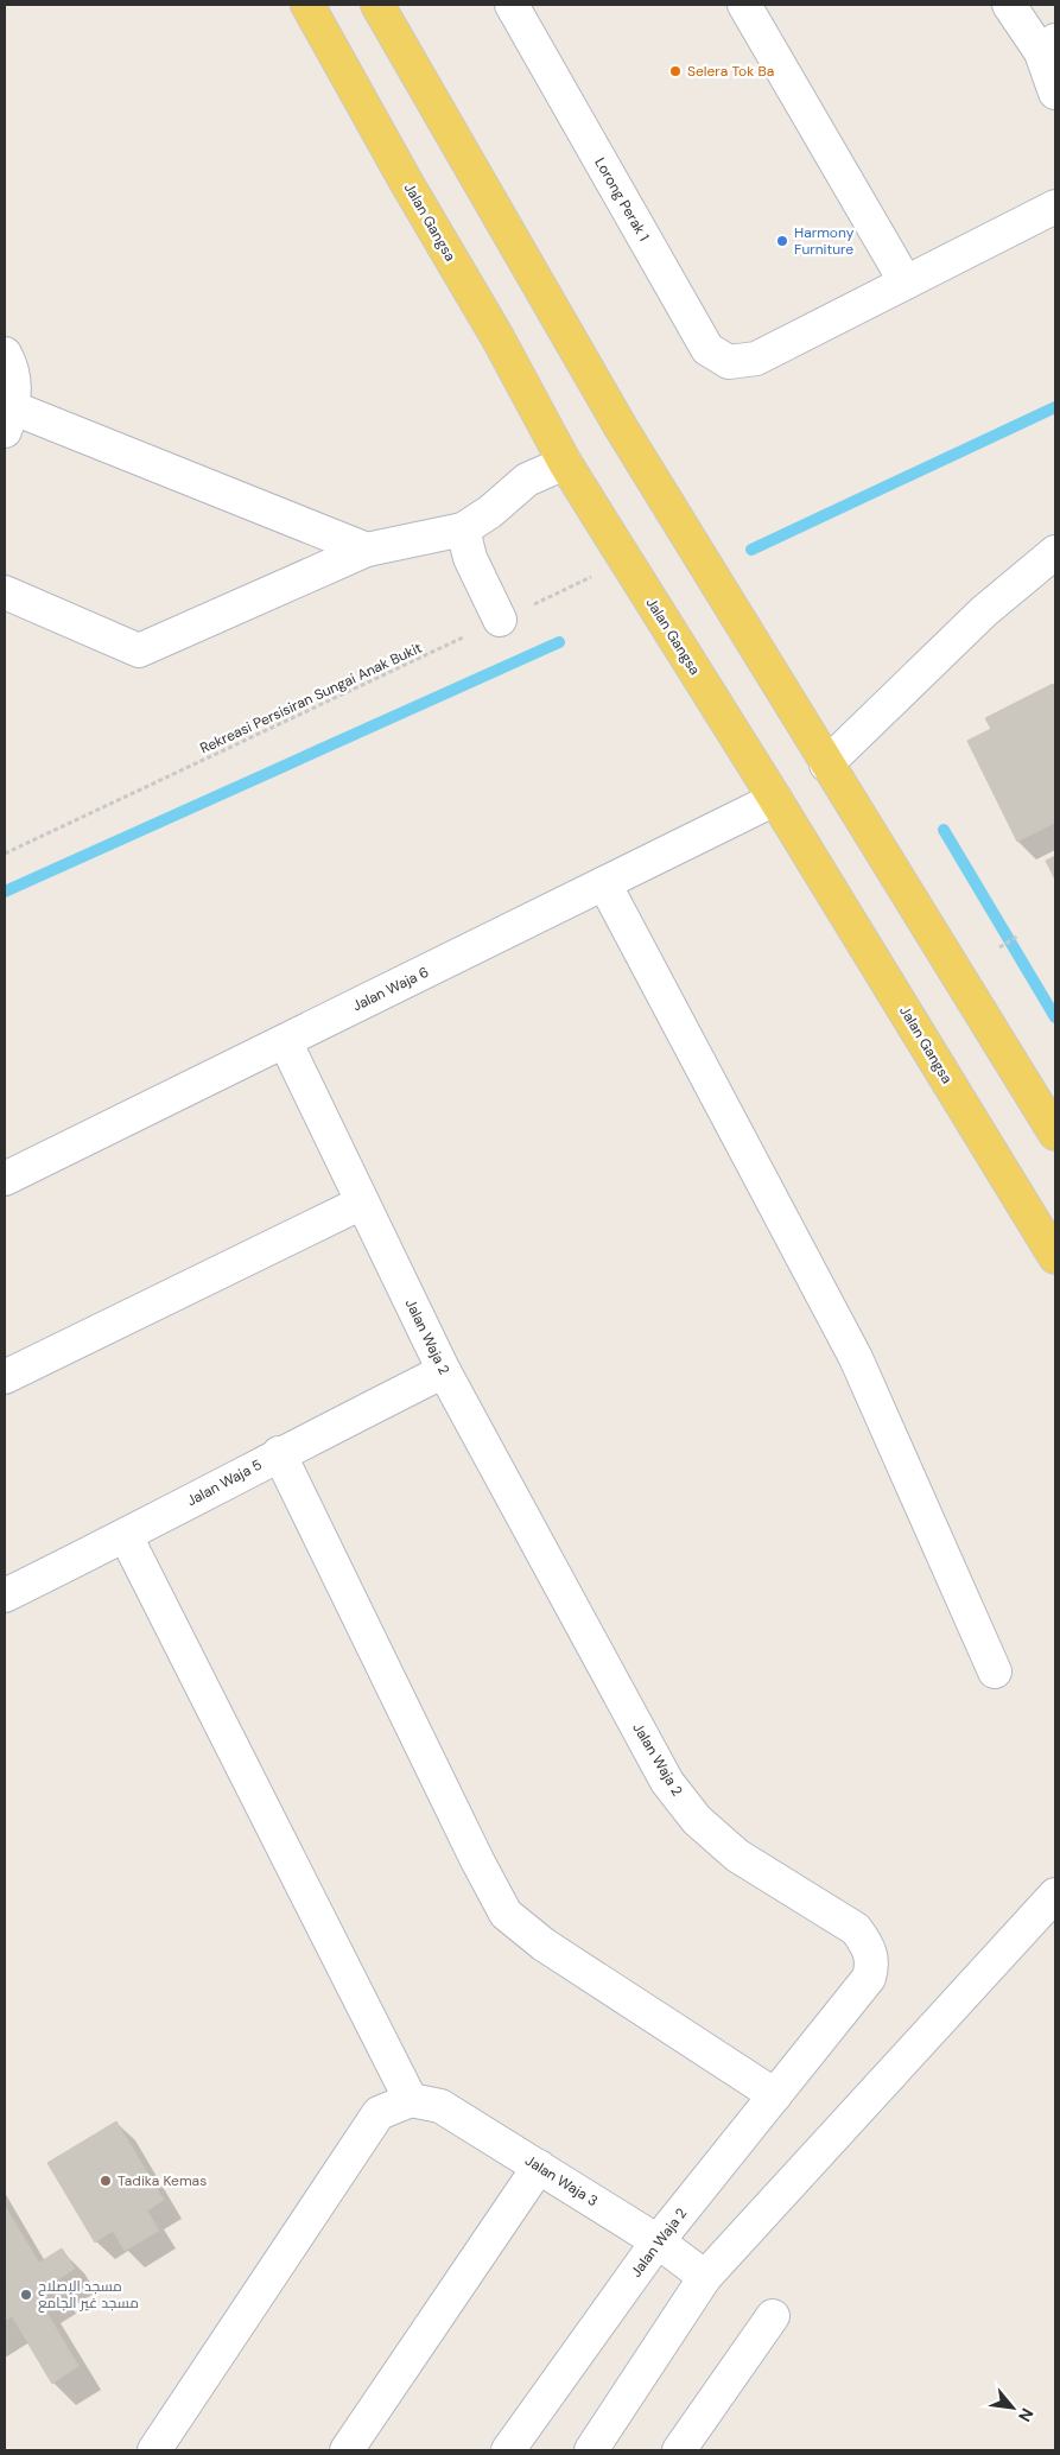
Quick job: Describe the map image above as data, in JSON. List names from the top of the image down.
{
  "streets": {
    "main road": ["Jalan Gangsa"],
    "street": [
      "Lorong Perak 1",
      "Jalan Waja 6",
      "Jalan Waja 2",
      "Jalan Waja 5",
      "Jalan Waja 3"
    ],
    "path": ["Rekreasi Persisiran Sungai Anak Bukit"]
  },
  "crossings": [
    ["Jalan Gangsa", "Rekreasi Persisiran Sungai Anak Bukit"],
    ["Jalan Gangsa", "Jalan Waja 6"],
    ["Jalan Waja 6", "Jalan Waja 2"],
    ["Jalan Waja 2", "Jalan Waja 5"],
    ["Jalan Waja 2", "Jalan Waja 3"]
  ],
  "places": [
    "Selera Tok Ba",
    "Harmony Furniture",
    "Tadika Kemas",
    "مسجد الإصلاح مسجد غير الجامع"
  ],
  "north": "bottom right"
}
